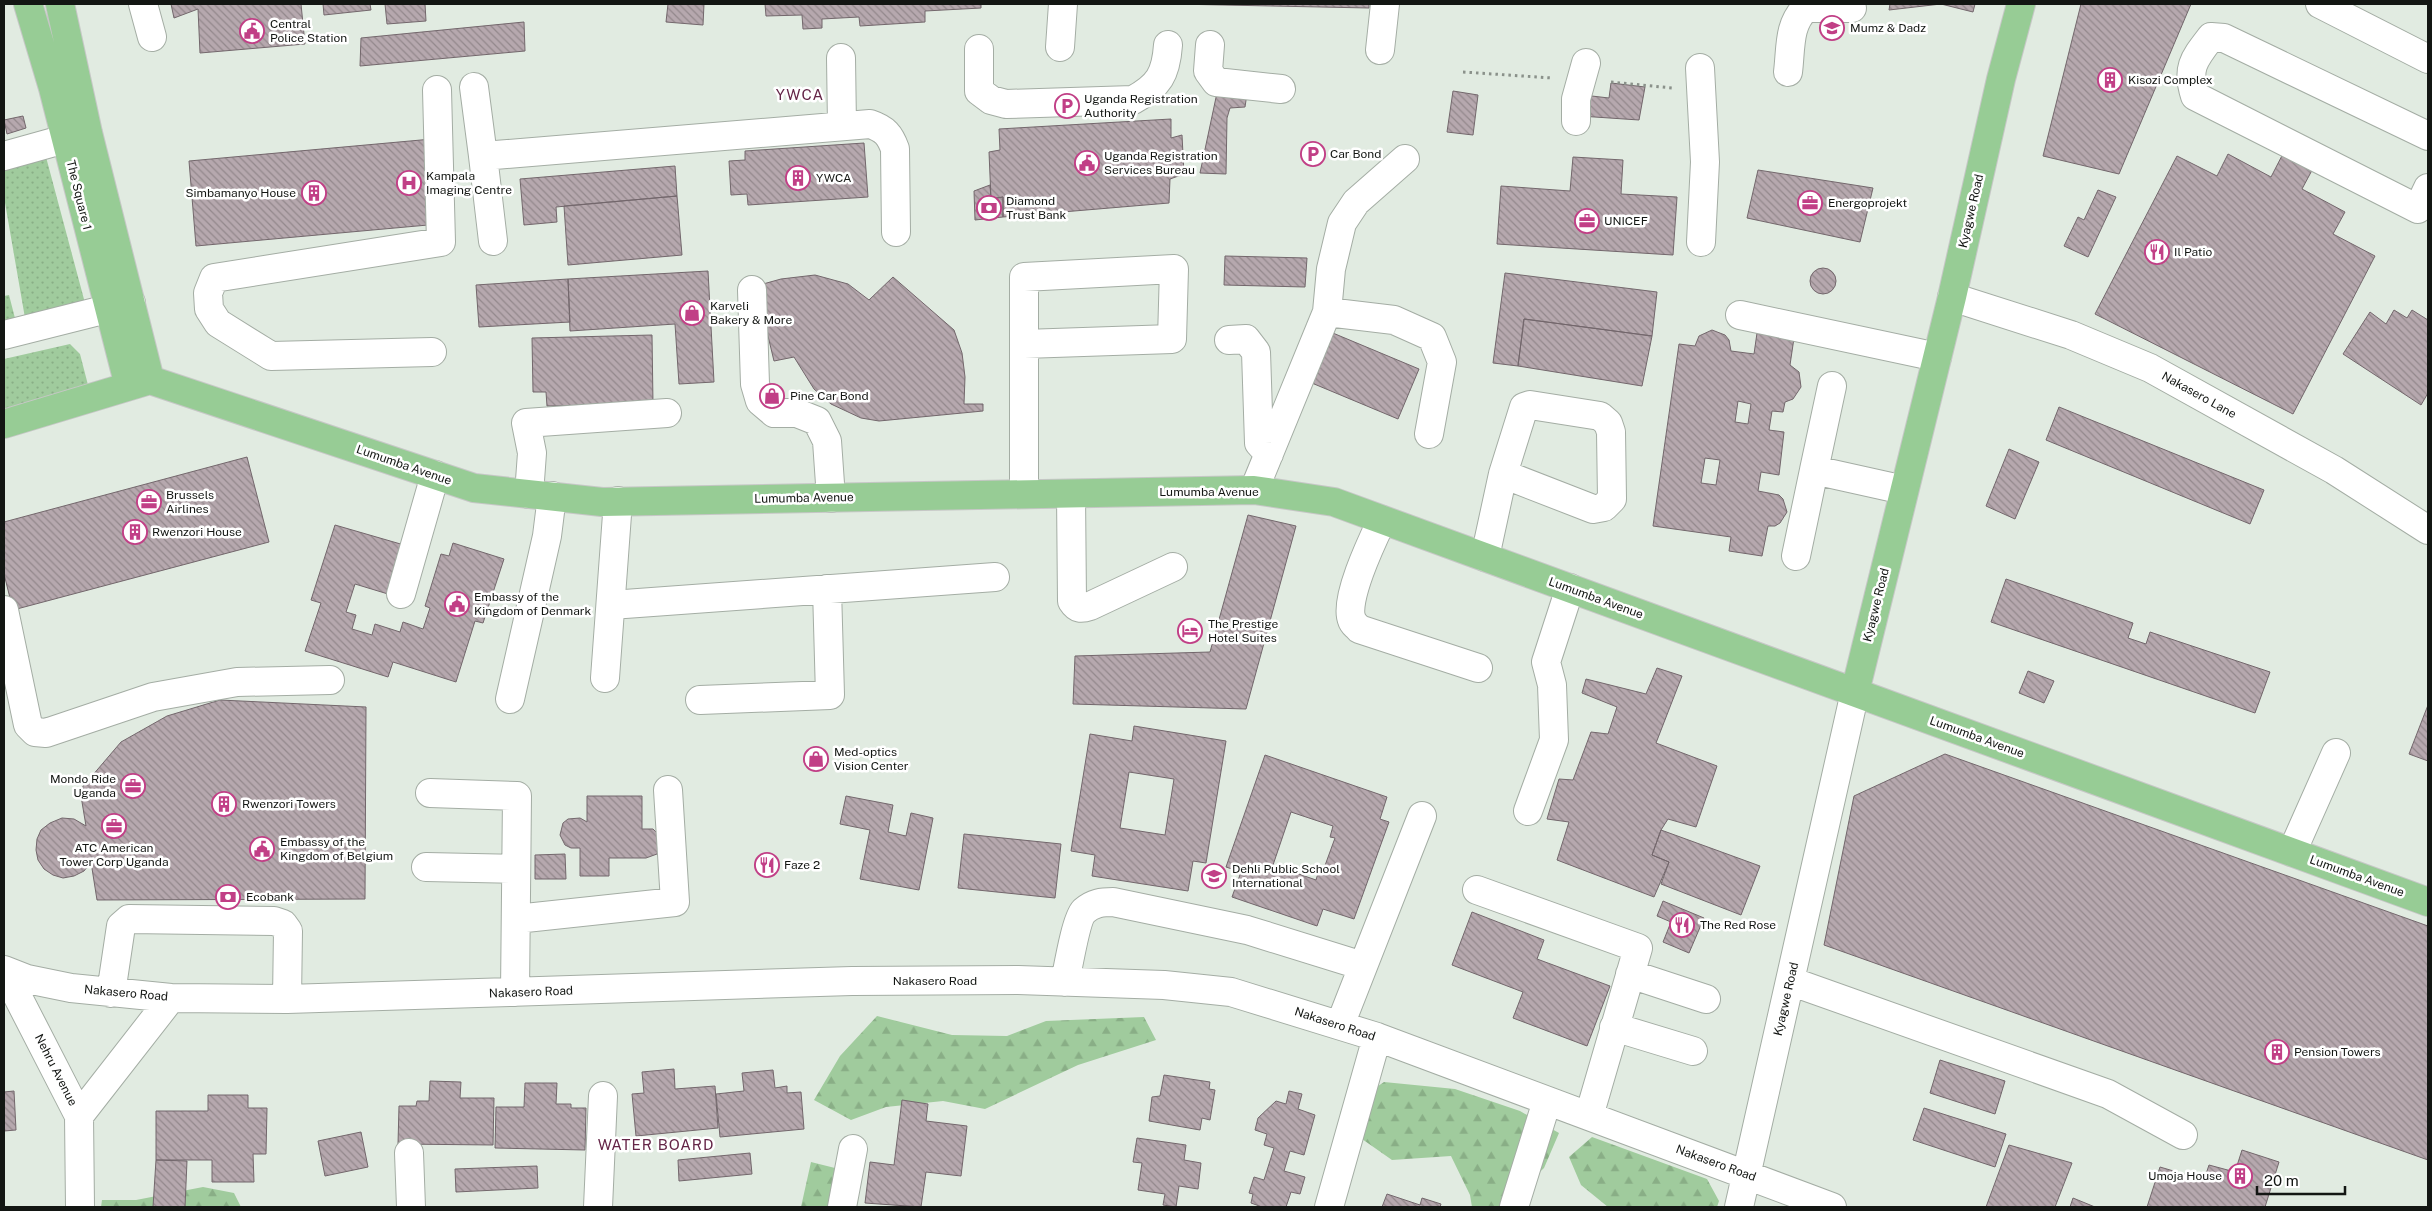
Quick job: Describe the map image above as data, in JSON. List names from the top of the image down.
{
  "streets": {
    "main road": ["The Square 1", "Kyagwe Road", "Lumumba Avenue"],
    "street": ["Nakasero Lane", "Nakasero Road", "Nehru Avenue"]
  },
  "crossings": [
    ["The Square 1", "Lumumba Avenue"],
    ["Kyagwe Road", "Nakasero Lane"],
    ["Kyagwe Road", "Lumumba Avenue"],
    ["Kyagwe Road", "Nakasero Road"],
    ["Nakasero Road", "Nehru Avenue"]
  ],
  "districts": ["YWCA", "WATER BOARD"],
  "places": {
    "school or university": ["Mumz & Dadz", "Dehli Public School International"],
    "public building": [
      "Central Police Station",
      "Uganda Registration Services Bureau",
      "Embassy of the Kingdom of Denmark",
      "Embassy of the Kingdom of Belgium"
    ],
    "building": [
      "Kisozi Complex",
      "YWCA",
      "Simbamanyo House",
      "Rwenzori House",
      "Rwenzori Towers",
      "Pension Towers",
      "Umoja House"
    ],
    "parking": ["Uganda Registration Authority", "Car Bond"],
    "hospital": ["Kampala Imaging Centre"],
    "office": [
      "Energoprojekt",
      "UNICEF",
      "Brussels Airlines",
      "Mondo Ride Uganda",
      "ATC American Tower Corp Uganda"
    ],
    "bank": ["Diamond Trust Bank", "Ecobank"],
    "restaurant": ["Il Patio", "Faze 2", "The Red Rose"],
    "shop": ["Karveli Bakery & More", "Pine Car Bond", "Med-optics Vision Center"],
    "hotel": ["The Prestige Hotel Suites"]
  },
  "scale_bar": "20 m"
}
